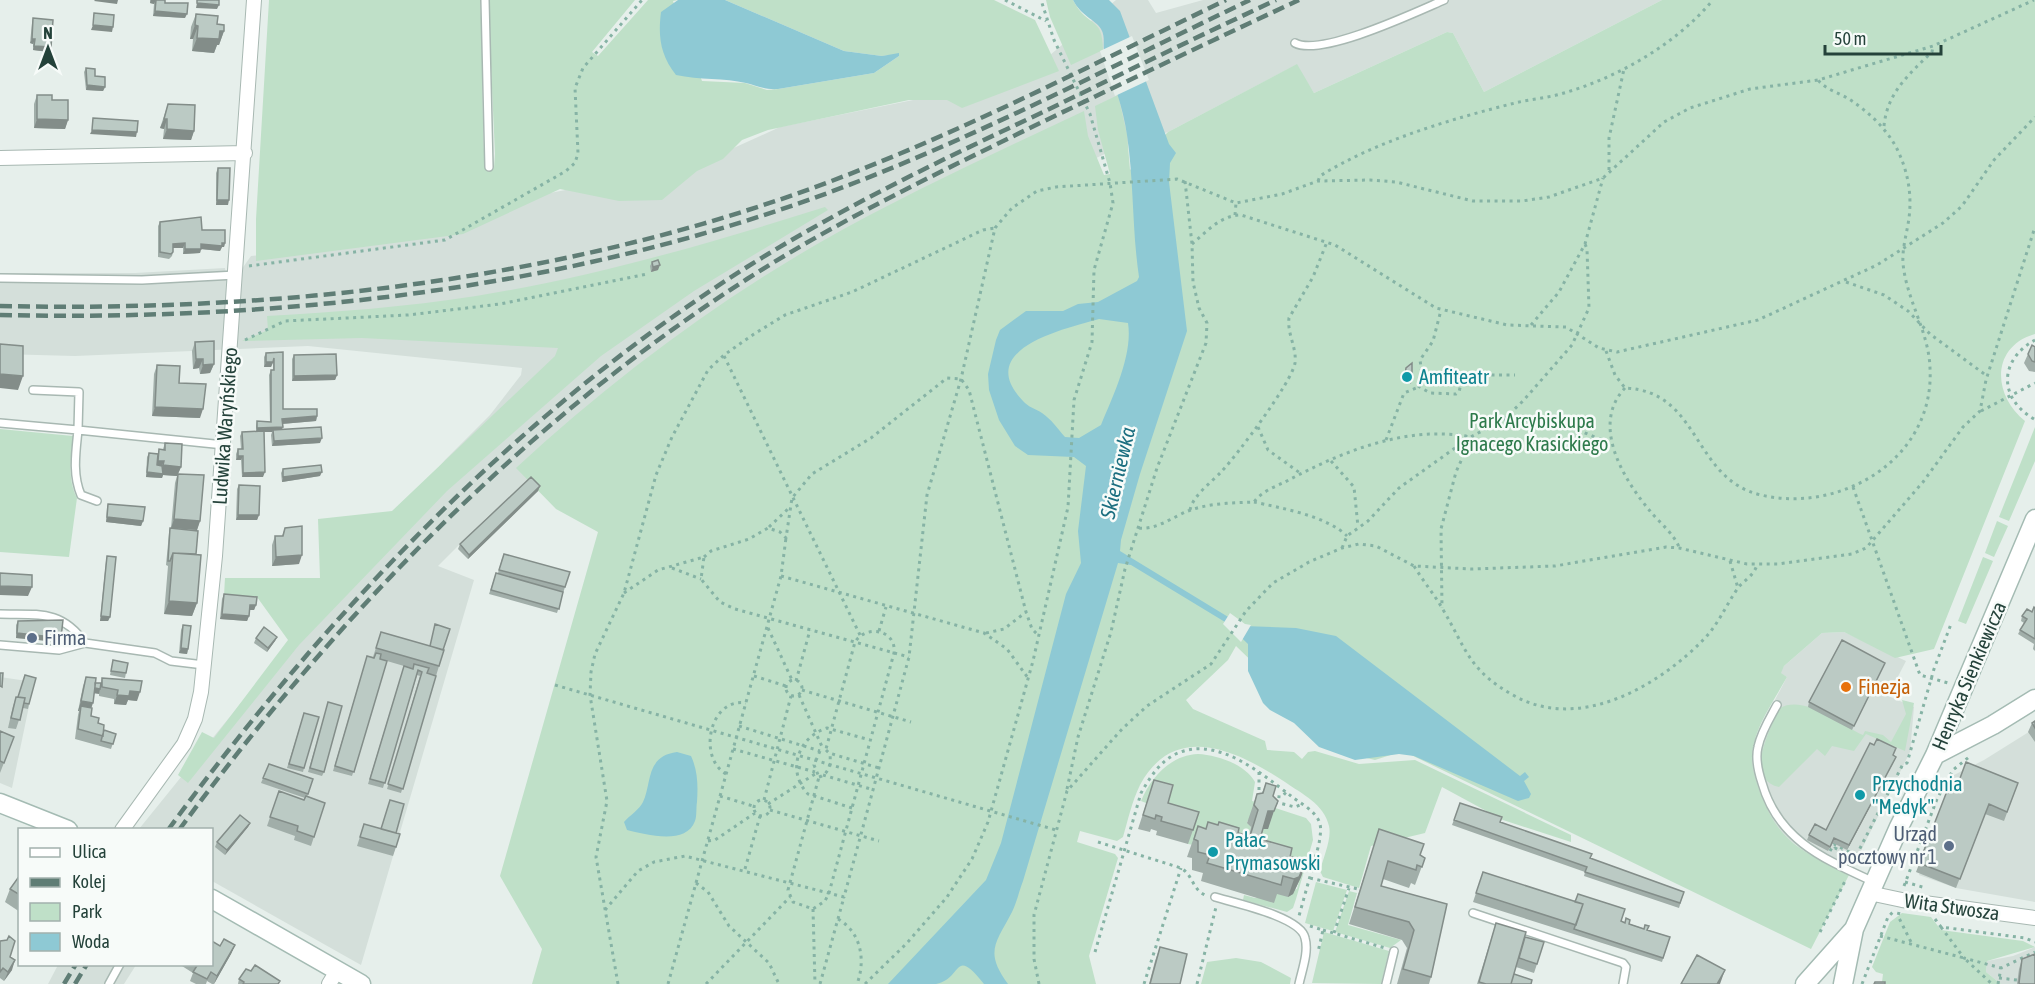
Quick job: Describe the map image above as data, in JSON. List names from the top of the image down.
{
  "streets": {
    "street": ["Ludwika Waryńskiego", "Henryka Sienkiewicza", "Wita Stwosza"]
  },
  "crossings": [
    ["Henryka Sienkiewicza", "Wita Stwosza"]
  ],
  "water": ["Skierniewka"],
  "parks": ["Park Arcybiskupa Ignacego Krasickiego"],
  "places": [
    "Amfiteatr",
    "Firma",
    "Finezja",
    "Przychodnia \"Medyk\"",
    "Urząd pocztowy nr 1",
    "Pałac Prymasowski"
  ],
  "legend": [
    "Ulica",
    "Kolej",
    "Park",
    "Woda"
  ],
  "scale_bar": "50 m",
  "north": "top"
}
